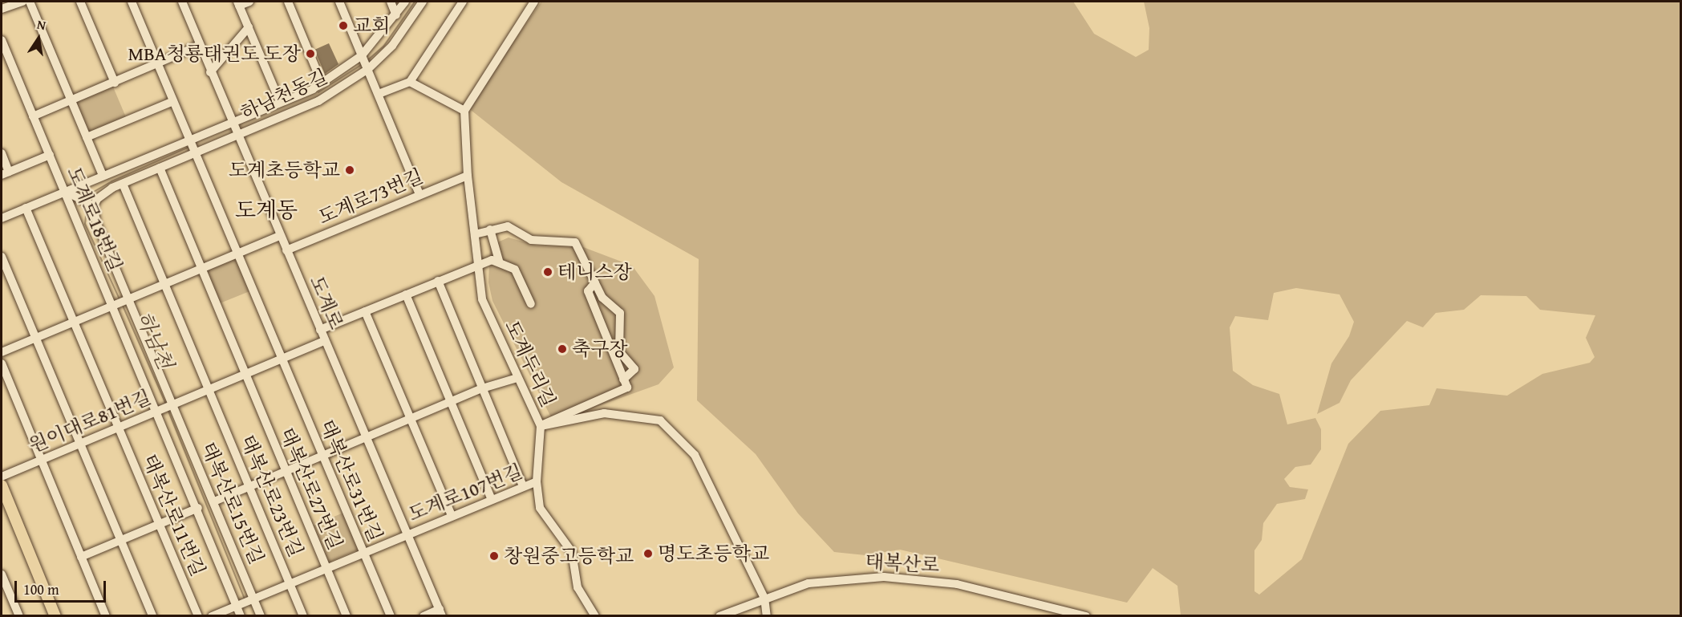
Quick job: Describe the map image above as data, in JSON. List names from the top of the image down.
{
  "streets": {
    "street": [
      "하남천동길",
      "도계로73번길",
      "도계로18번길",
      "도계로",
      "도계두리길",
      "원이대로81번길",
      "태복산로31번길",
      "태복산로27번길",
      "도계로107번길",
      "태복산로23번길",
      "태복산로15번길",
      "태복산로11번길",
      "태복산로"
    ]
  },
  "crossings": [
    ["하남천동길", "도계로"],
    ["하남천동길", "태복산로31번길"],
    ["하남천동길", "태복산로27번길"],
    ["하남천동길", "태복산로23번길"],
    ["하남천동길", "태복산로15번길"],
    ["도계로73번길", "도계로"],
    ["도계로73번길", "도계두리길"],
    ["도계로18번길", "원이대로81번길"],
    ["도계로18번길", "도계로107번길"],
    ["도계로", "원이대로81번길"],
    ["도계로", "도계로107번길"],
    ["도계두리길", "도계로107번길"],
    ["원이대로81번길", "태복산로31번길"],
    ["원이대로81번길", "태복산로27번길"],
    ["원이대로81번길", "태복산로23번길"],
    ["원이대로81번길", "태복산로15번길"],
    ["원이대로81번길", "태복산로11번길"],
    ["태복산로31번길", "도계로107번길"],
    ["태복산로27번길", "도계로107번길"],
    ["도계로107번길", "태복산로23번길"],
    ["도계로107번길", "태복산로15번길"]
  ],
  "districts": ["도계동"],
  "water": ["하남천"],
  "places": [
    "교회",
    "MBA청룡태권도 도장",
    "도계초등학교",
    "테니스장",
    "축구장",
    "명도초등학교",
    "창원중고등학교"
  ],
  "scale_bar": "100 m",
  "north": "top"
}
